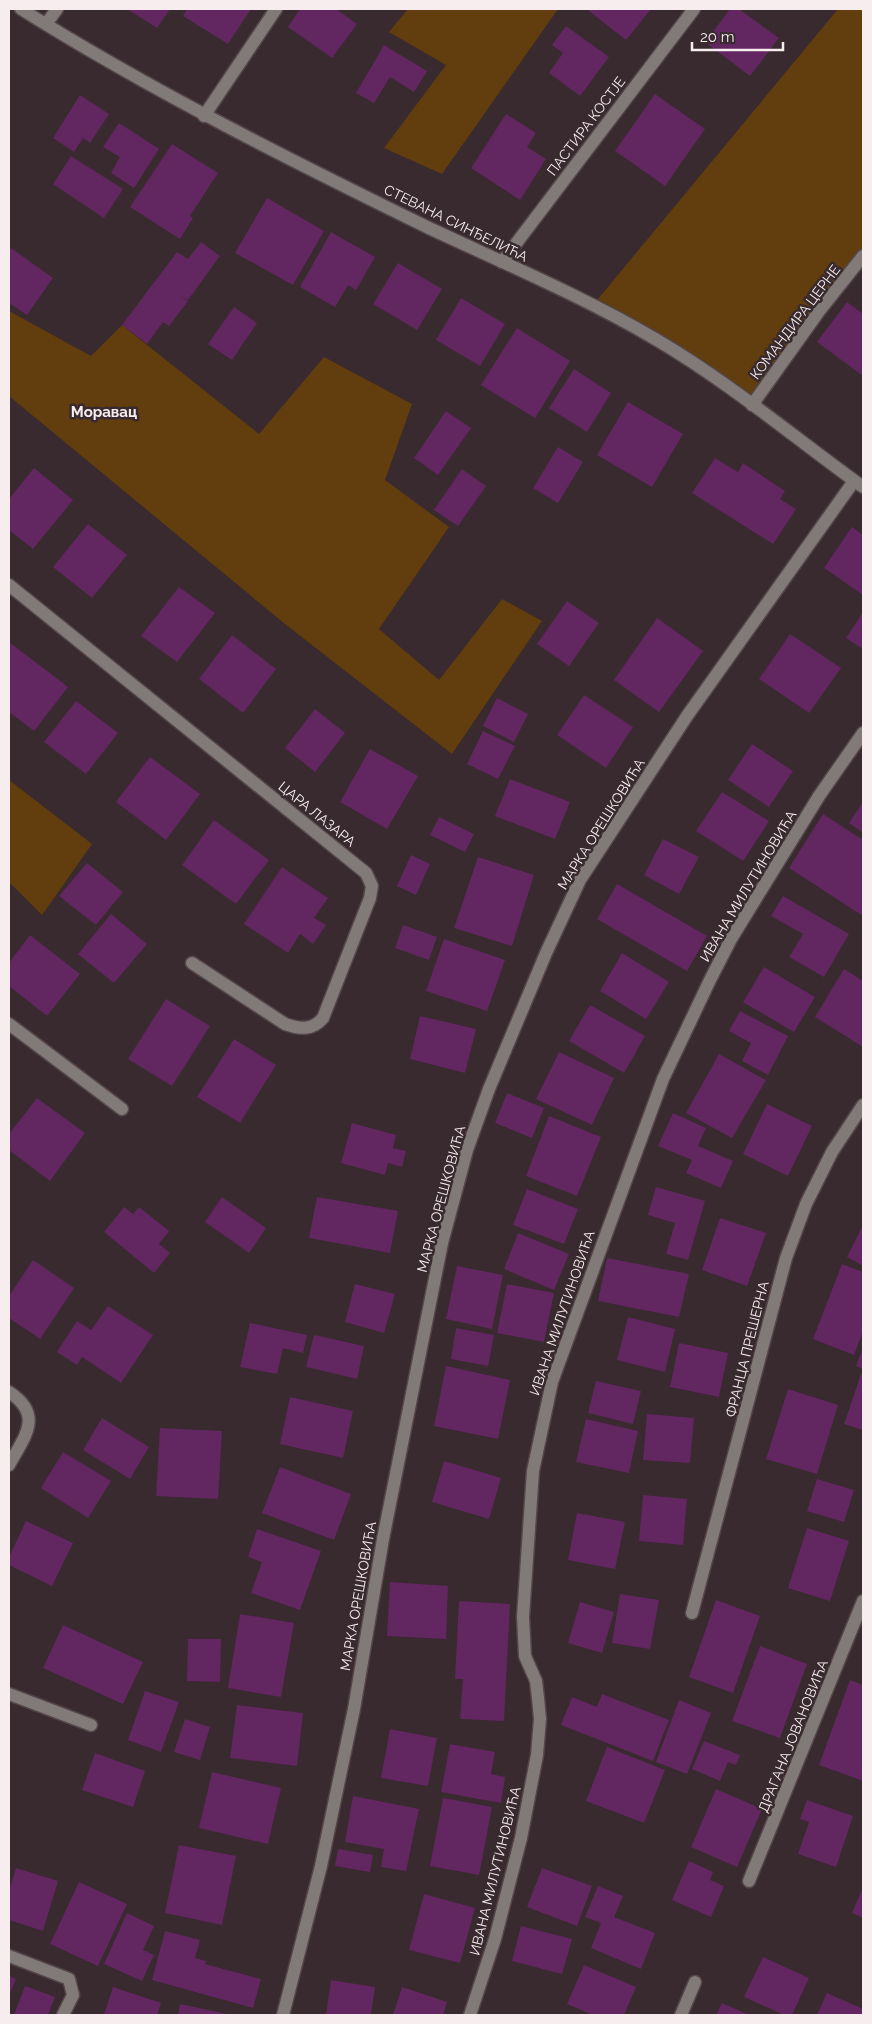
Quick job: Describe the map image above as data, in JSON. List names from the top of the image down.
{
  "streets": {
    "street": [
      "ПАСТИРА КОСТЈЕ",
      "СТЕВАНА СИНЂЕЛИЋА",
      "КОМАНДИРА ЦЕРНЕ",
      "ЦАРА ЛАЗАРА",
      "МАРКА ОРЕШКОВИЋА",
      "ИВАНА МИЛУТИНОВИЋА",
      "ФРАНЦА ПРЕШЕРНА",
      "ДРАГАНА ЈОВАНОВИЋА"
    ]
  },
  "crossings": [
    ["ПАСТИРА КОСТЈЕ", "СТЕВАНА СИНЂЕЛИЋА"],
    ["СТЕВАНА СИНЂЕЛИЋА", "КОМАНДИРА ЦЕРНЕ"],
    ["СТЕВАНА СИНЂЕЛИЋА", "МАРКА ОРЕШКОВИЋА"]
  ],
  "districts": ["Моравац"],
  "scale_bar": "20 m"
}
